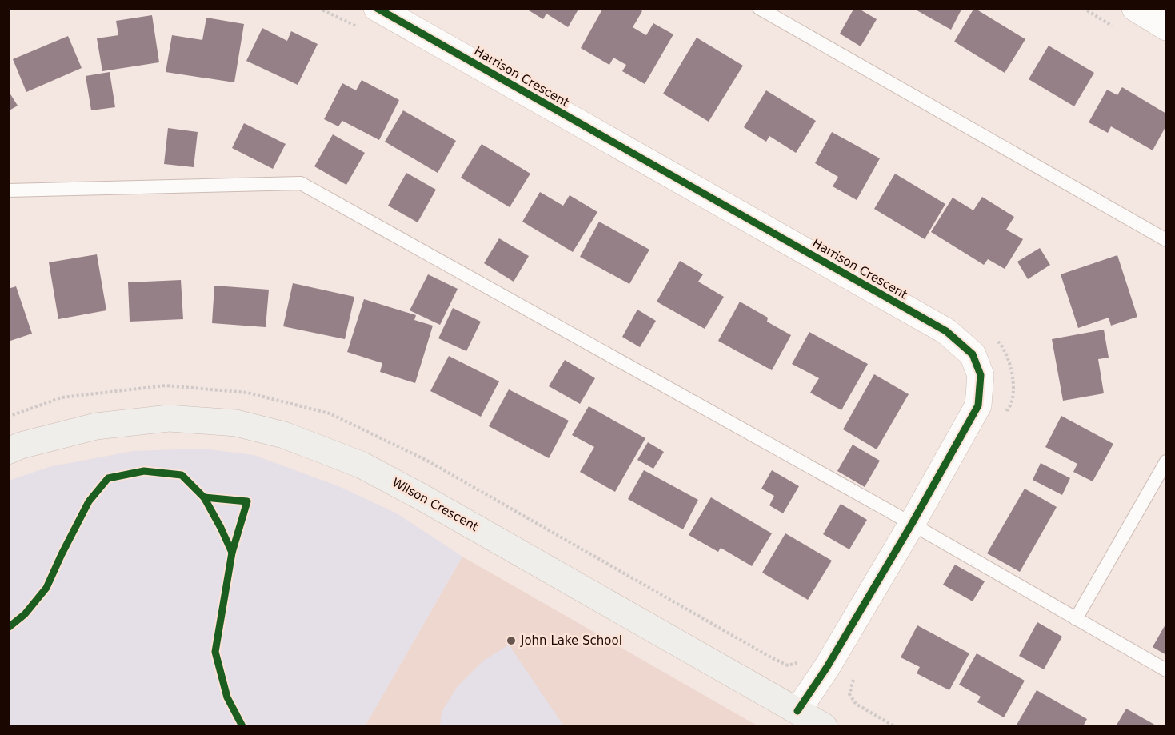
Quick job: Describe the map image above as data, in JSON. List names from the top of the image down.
{
  "streets": {
    "street": ["Harrison Crescent", "Wilson Crescent"]
  },
  "crossings": [
    ["Harrison Crescent", "Wilson Crescent"]
  ],
  "places": ["John Lake School"]
}
